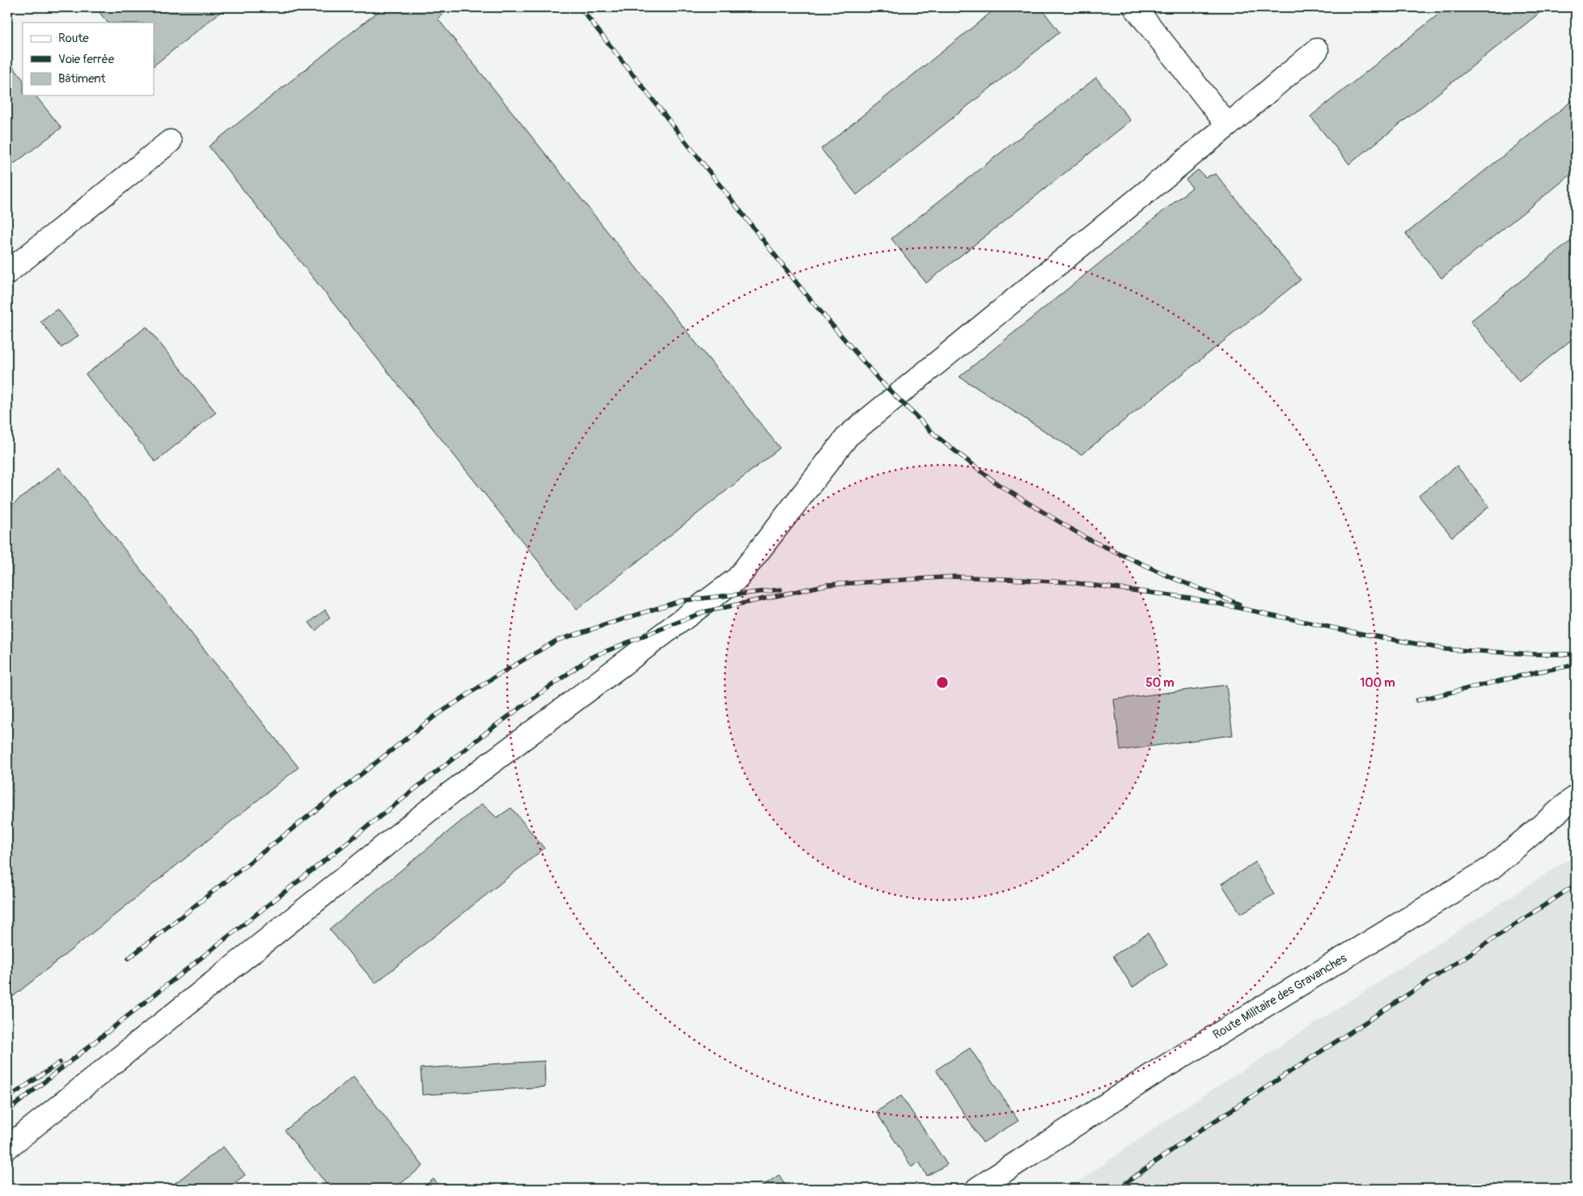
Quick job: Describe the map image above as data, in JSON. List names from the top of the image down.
{
  "streets": {
    "street": ["Route Militaire des Gravanches"]
  },
  "legend": ["Route", "Voie ferrée", "Bâtiment"],
  "rings": ["50 m", "100 m"]
}
